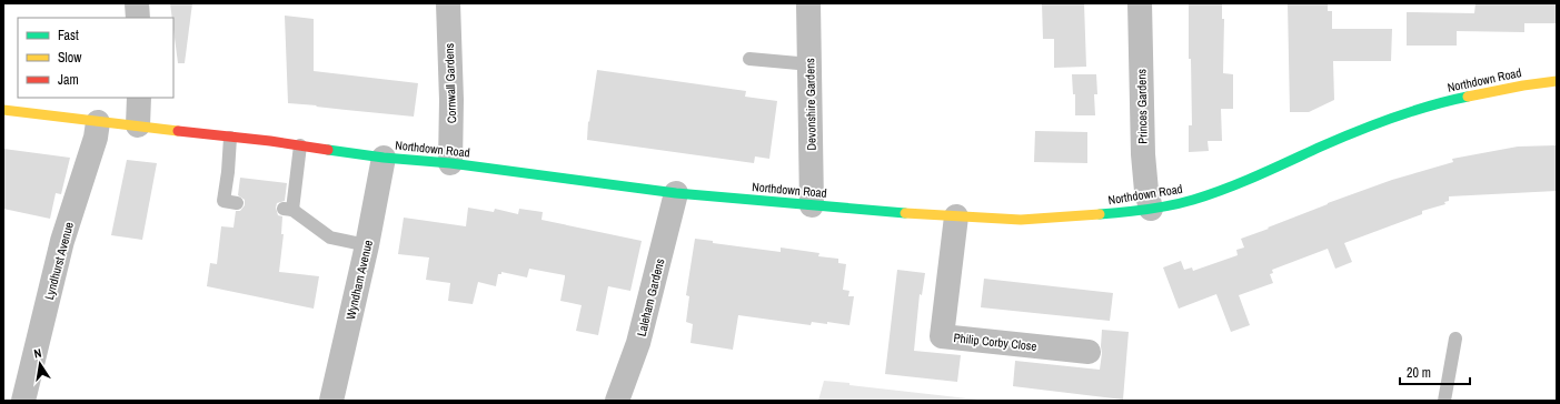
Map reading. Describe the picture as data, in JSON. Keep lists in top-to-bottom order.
{
  "streets": {
    "main road": ["Northdown Road"],
    "street": [
      "Cornwall Gardens",
      "Devonshire Gardens",
      "Princes Gardens",
      "Lyndhurst Avenue",
      "Wyndham Avenue",
      "Laleham Gardens",
      "Philip Corby Close"
    ]
  },
  "crossings": [
    ["Northdown Road", "Cornwall Gardens"],
    ["Northdown Road", "Devonshire Gardens"],
    ["Northdown Road", "Princes Gardens"],
    ["Northdown Road", "Lyndhurst Avenue"],
    ["Northdown Road", "Wyndham Avenue"],
    ["Northdown Road", "Laleham Gardens"],
    ["Northdown Road", "Philip Corby Close"]
  ],
  "legend": ["Fast", "Slow", "Jam"],
  "scale_bar": "20 m",
  "north": "top"
}
